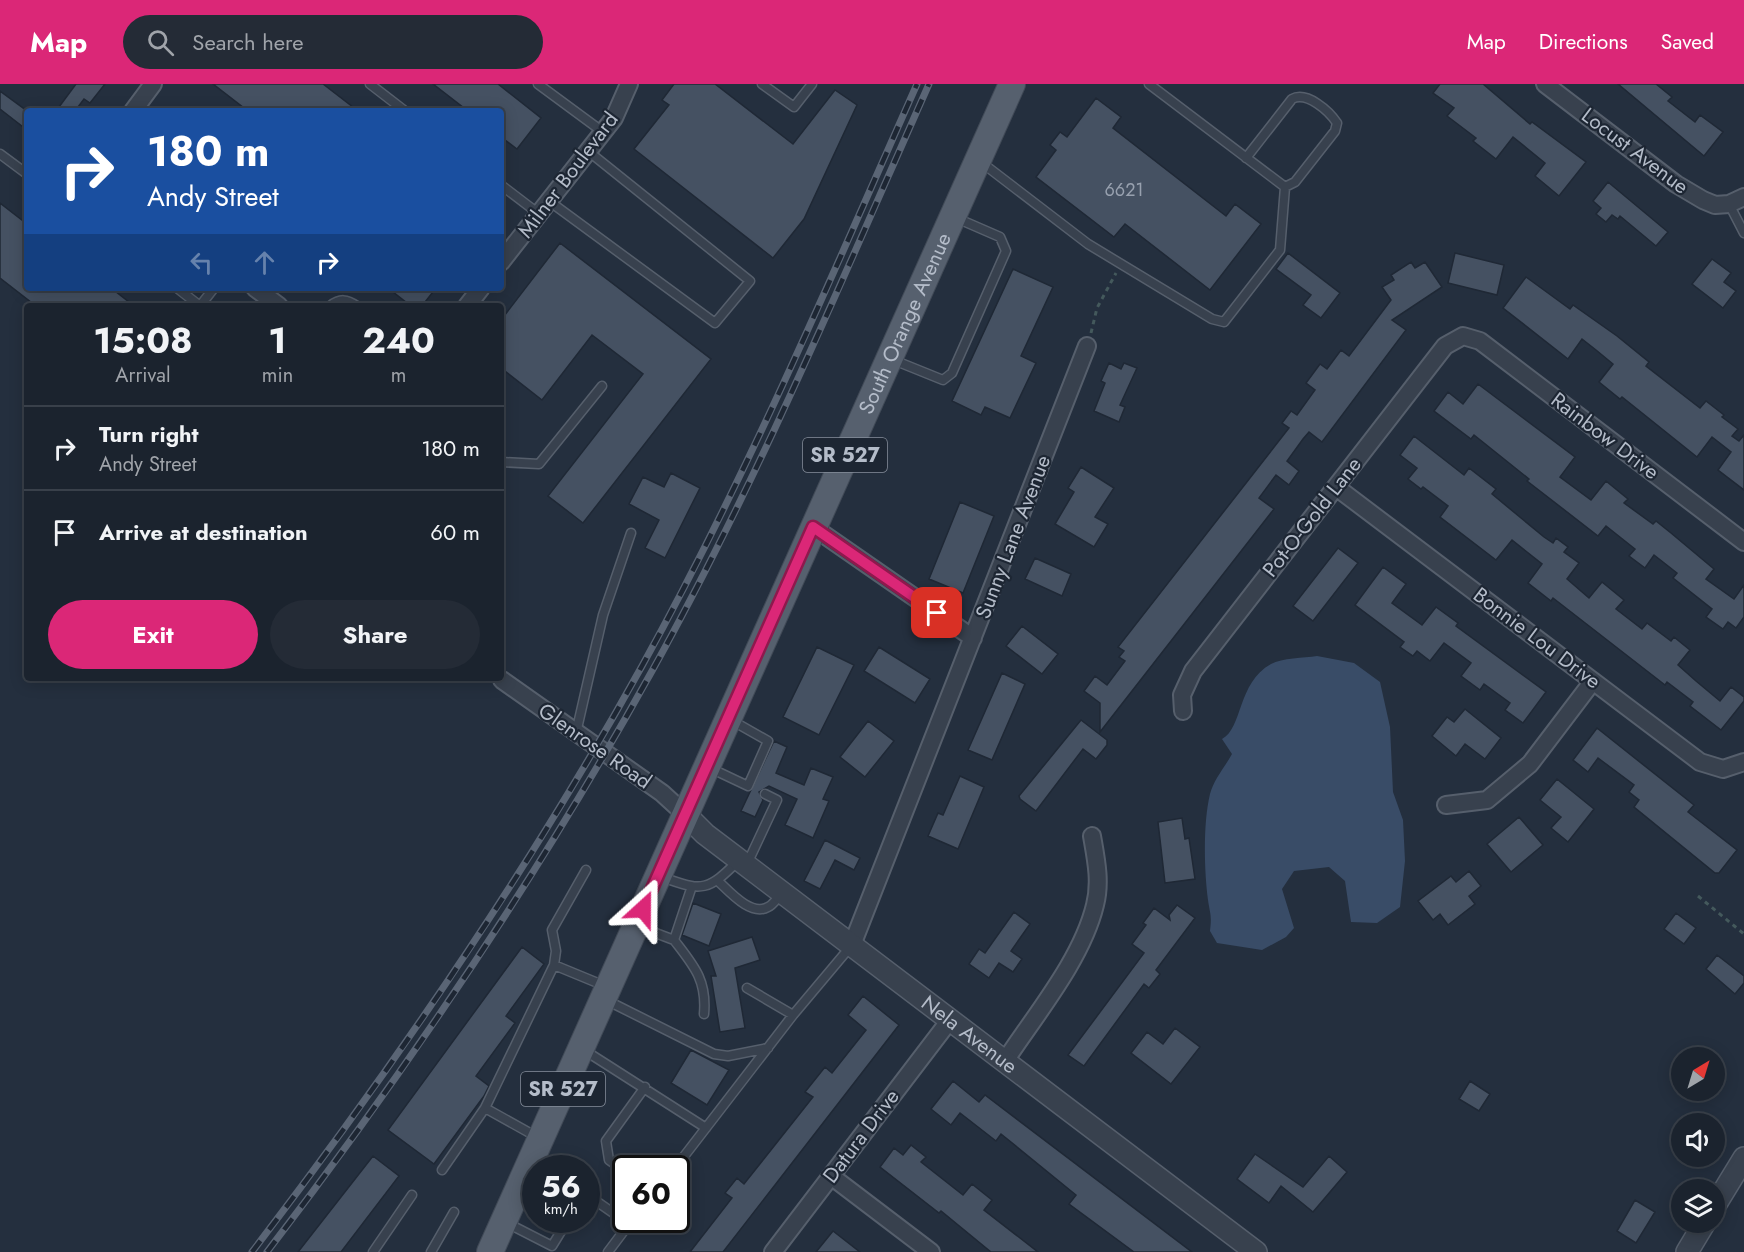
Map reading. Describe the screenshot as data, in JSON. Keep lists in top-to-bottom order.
{
  "streets": {
    "main road": ["South Orange Avenue", "SR 527"],
    "street": [
      "Locust Avenue",
      "Milner Boulevard",
      "Rainbow Drive",
      "Pot-O-Gold Lane",
      "Sunny Lane Avenue",
      "Bonnie Lou Drive",
      "Glenrose Road",
      "Nela Avenue",
      "Datura Drive"
    ]
  },
  "crossings": [
    ["South Orange Avenue", "Glenrose Road"],
    ["South Orange Avenue", "Nela Avenue"],
    ["Rainbow Drive", "Pot-O-Gold Lane"],
    ["Pot-O-Gold Lane", "Bonnie Lou Drive"],
    ["Sunny Lane Avenue", "Nela Avenue"],
    ["Glenrose Road", "Nela Avenue"],
    ["Nela Avenue", "Datura Drive"]
  ],
  "house_numbers": ["6621"],
  "north": "top right",
  "page": {
    "header": "Map",
    "search": "Search here",
    "nav": ["Map", "Directions", "Saved"],
    "turn": ["180 m", "Andy Street"],
    "eta": [
      "15:08",
      "Arrival",
      "1",
      "min",
      "240",
      "m"
    ],
    "list": [
      {
        "name": "Turn right",
        "note": "Andy Street",
        "value": "180 m"
      },
      {
        "name": "Arrive at destination",
        "value": "60 m"
      }
    ],
    "buttons": ["Exit", "Share"],
    "speed": "56 km/h",
    "limit": "60"
  }
}
